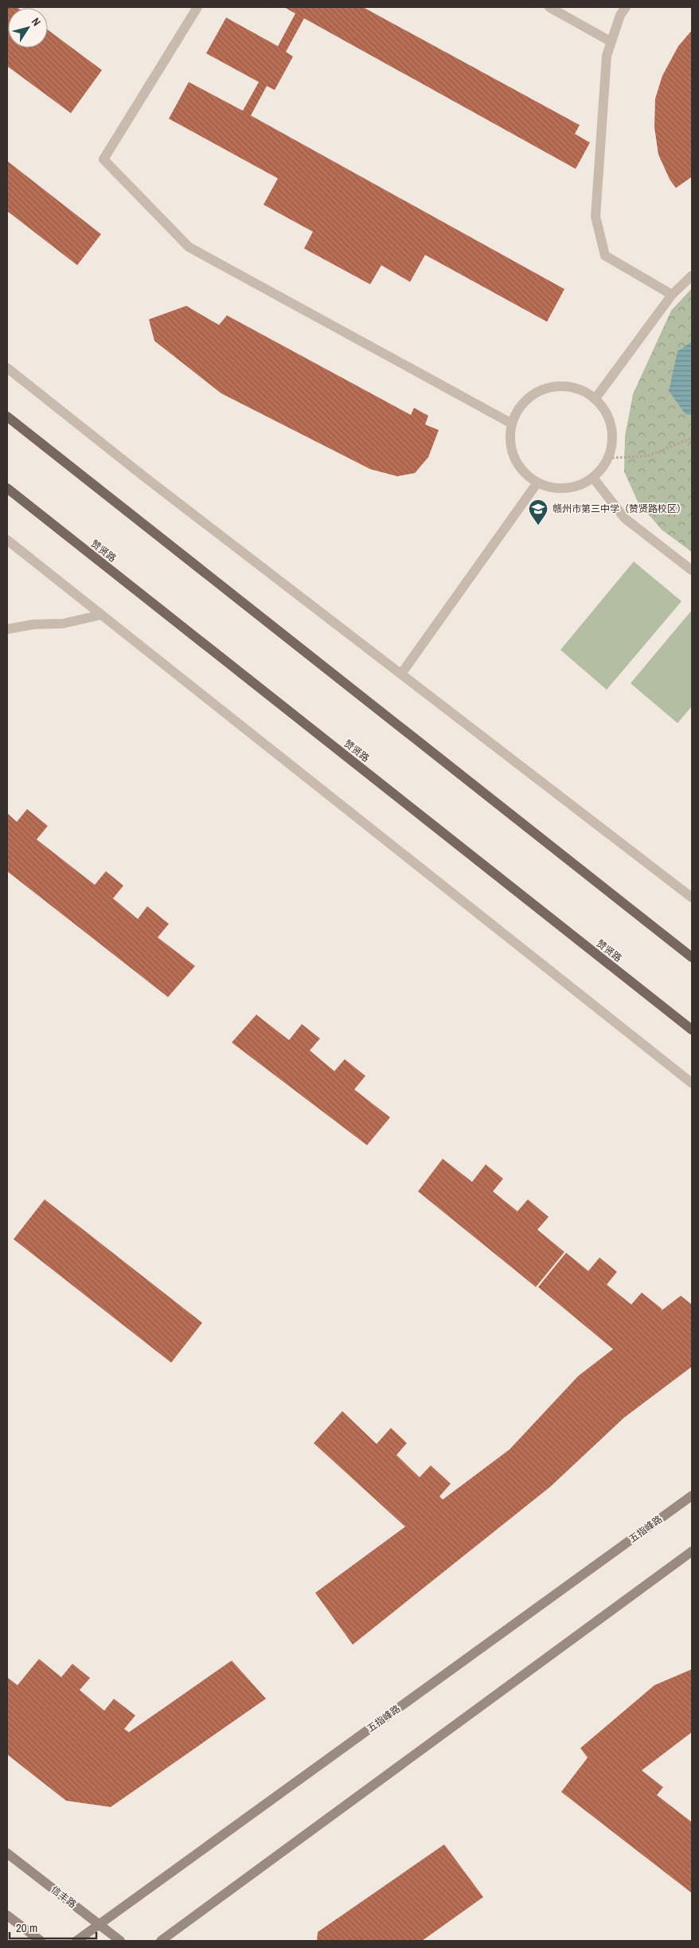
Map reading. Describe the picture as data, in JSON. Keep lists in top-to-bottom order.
{
  "streets": {
    "main road": ["赞贤路", "五指峰路", "信丰路"]
  },
  "crossings": [
    ["五指峰路", "信丰路"]
  ],
  "places": {
    "school or university": ["赣州市第三中学（赞贤路校区）"]
  },
  "scale_bar": "20 m",
  "north": "top right"
}
